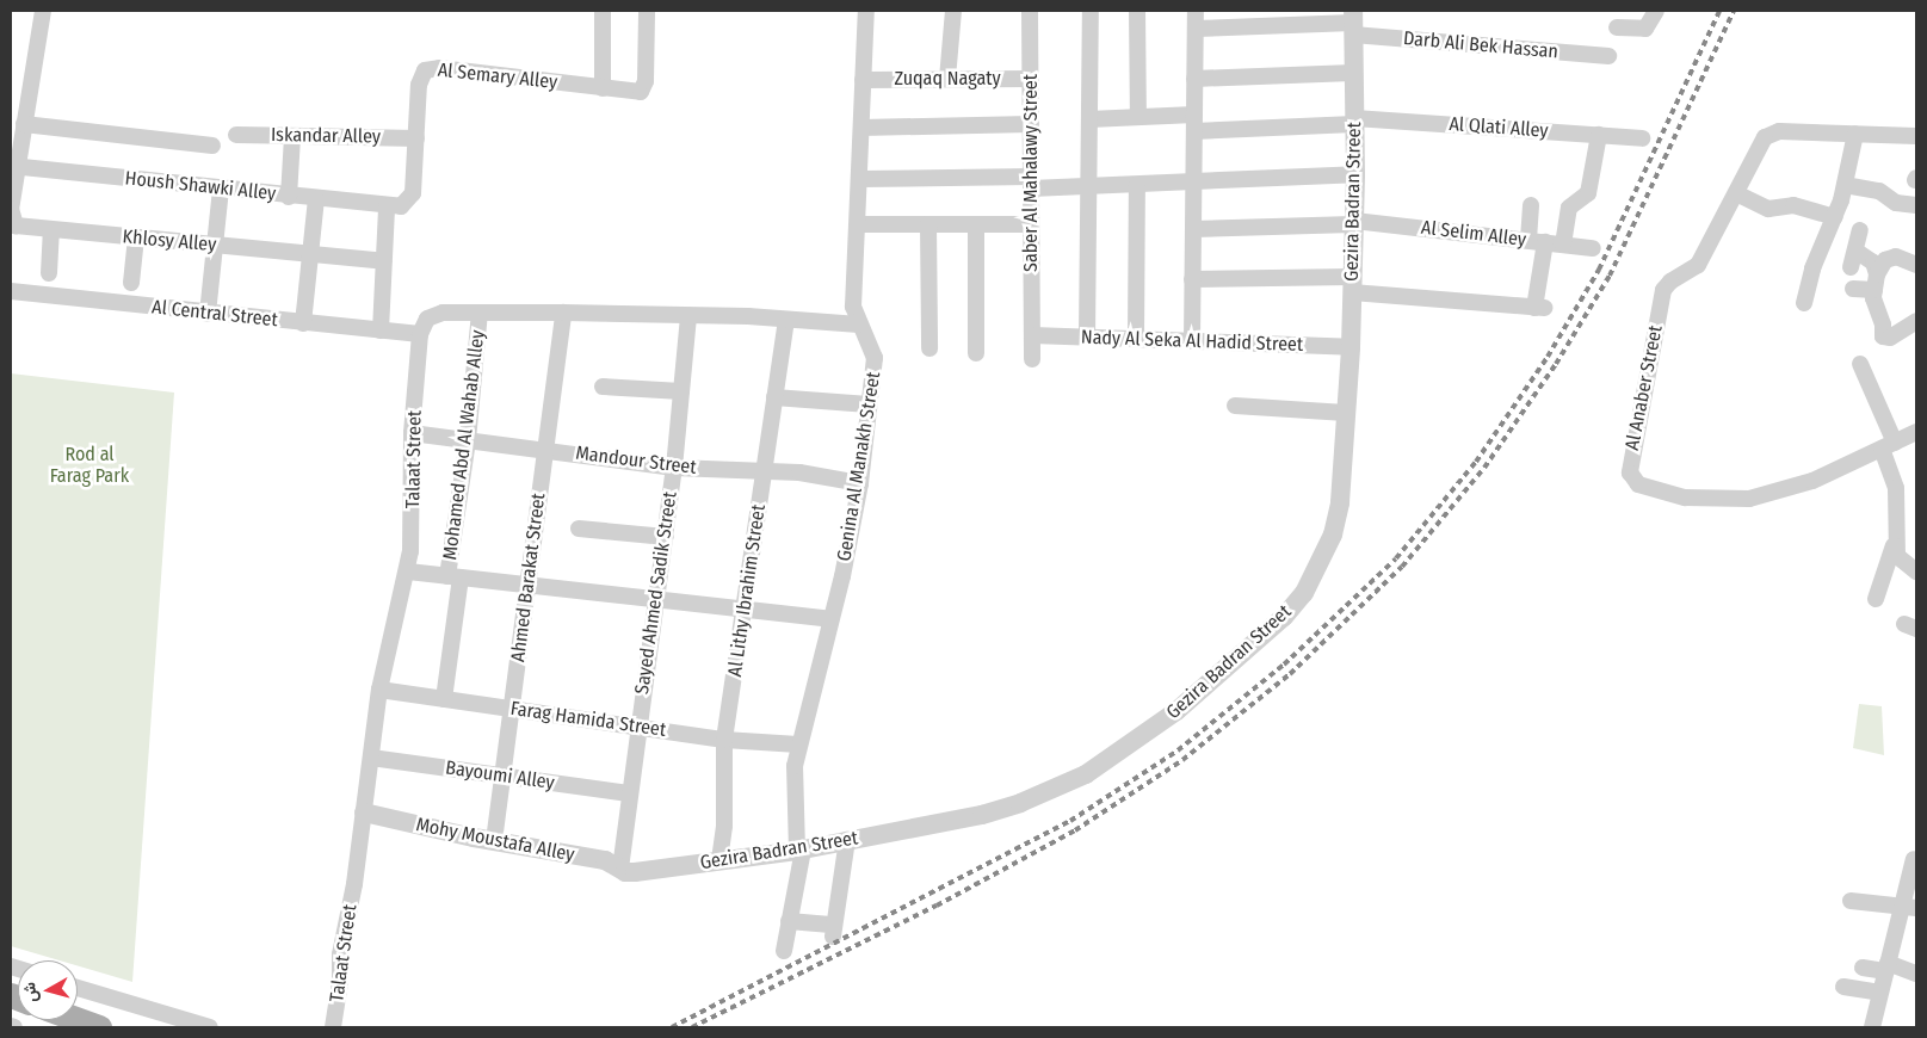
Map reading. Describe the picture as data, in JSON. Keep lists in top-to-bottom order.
{
  "streets": {
    "street": [
      "Darb Ali Bek Hassan",
      "Al Semary Alley",
      "Zuqaq Nagaty",
      "Al Qlati Alley",
      "Iskandar Alley",
      "Saber Al Mahalawy Street",
      "Housh Shawki Alley",
      "Gezira Badran Street",
      "Al Selim Alley",
      "Khlosy Alley",
      "Al Central Street",
      "Nady Al Seka Al Hadid Street",
      "Al Anaber Street",
      "Mohamed Abd Al Wahab Alley",
      "Talaat Street",
      "Mandour Street",
      "Genina Al Manakh Street",
      "Ahmed Barakat Street",
      "Al Lithy Ibrahim Street",
      "Sayed Ahmed Sadik Street",
      "Farag Hamida Street",
      "Bayoumi Alley",
      "Mohy Moustafa Alley"
    ]
  },
  "crossings": [
    ["Darb Ali Bek Hassan", "Gezira Badran Street"],
    ["Al Semary Alley", "Iskandar Alley"],
    ["Al Semary Alley", "Housh Shawki Alley"],
    ["Zuqaq Nagaty", "Saber Al Mahalawy Street"],
    ["Zuqaq Nagaty", "Genina Al Manakh Street"],
    ["Al Qlati Alley", "Gezira Badran Street"],
    ["Saber Al Mahalawy Street", "Nady Al Seka Al Hadid Street"],
    ["Housh Shawki Alley", "Khlosy Alley"],
    ["Gezira Badran Street", "Al Selim Alley"],
    ["Gezira Badran Street", "Nady Al Seka Al Hadid Street"],
    ["Gezira Badran Street", "Genina Al Manakh Street"],
    ["Gezira Badran Street", "Al Lithy Ibrahim Street"],
    ["Gezira Badran Street", "Sayed Ahmed Sadik Street"],
    ["Gezira Badran Street", "Mohy Moustafa Alley"],
    ["Al Central Street", "Talaat Street"],
    ["Mohamed Abd Al Wahab Alley", "Mandour Street"],
    ["Mohamed Abd Al Wahab Alley", "Farag Hamida Street"],
    ["Talaat Street", "Mandour Street"],
    ["Talaat Street", "Farag Hamida Street"],
    ["Talaat Street", "Bayoumi Alley"],
    ["Talaat Street", "Mohy Moustafa Alley"],
    ["Mandour Street", "Genina Al Manakh Street"],
    ["Mandour Street", "Ahmed Barakat Street"],
    ["Mandour Street", "Al Lithy Ibrahim Street"],
    ["Mandour Street", "Sayed Ahmed Sadik Street"],
    ["Genina Al Manakh Street", "Farag Hamida Street"],
    ["Ahmed Barakat Street", "Farag Hamida Street"],
    ["Ahmed Barakat Street", "Bayoumi Alley"],
    ["Ahmed Barakat Street", "Mohy Moustafa Alley"],
    ["Al Lithy Ibrahim Street", "Farag Hamida Street"],
    ["Sayed Ahmed Sadik Street", "Farag Hamida Street"],
    ["Sayed Ahmed Sadik Street", "Bayoumi Alley"],
    ["Sayed Ahmed Sadik Street", "Mohy Moustafa Alley"]
  ],
  "parks": ["Rod al Farag Park"],
  "north": "left"
}
